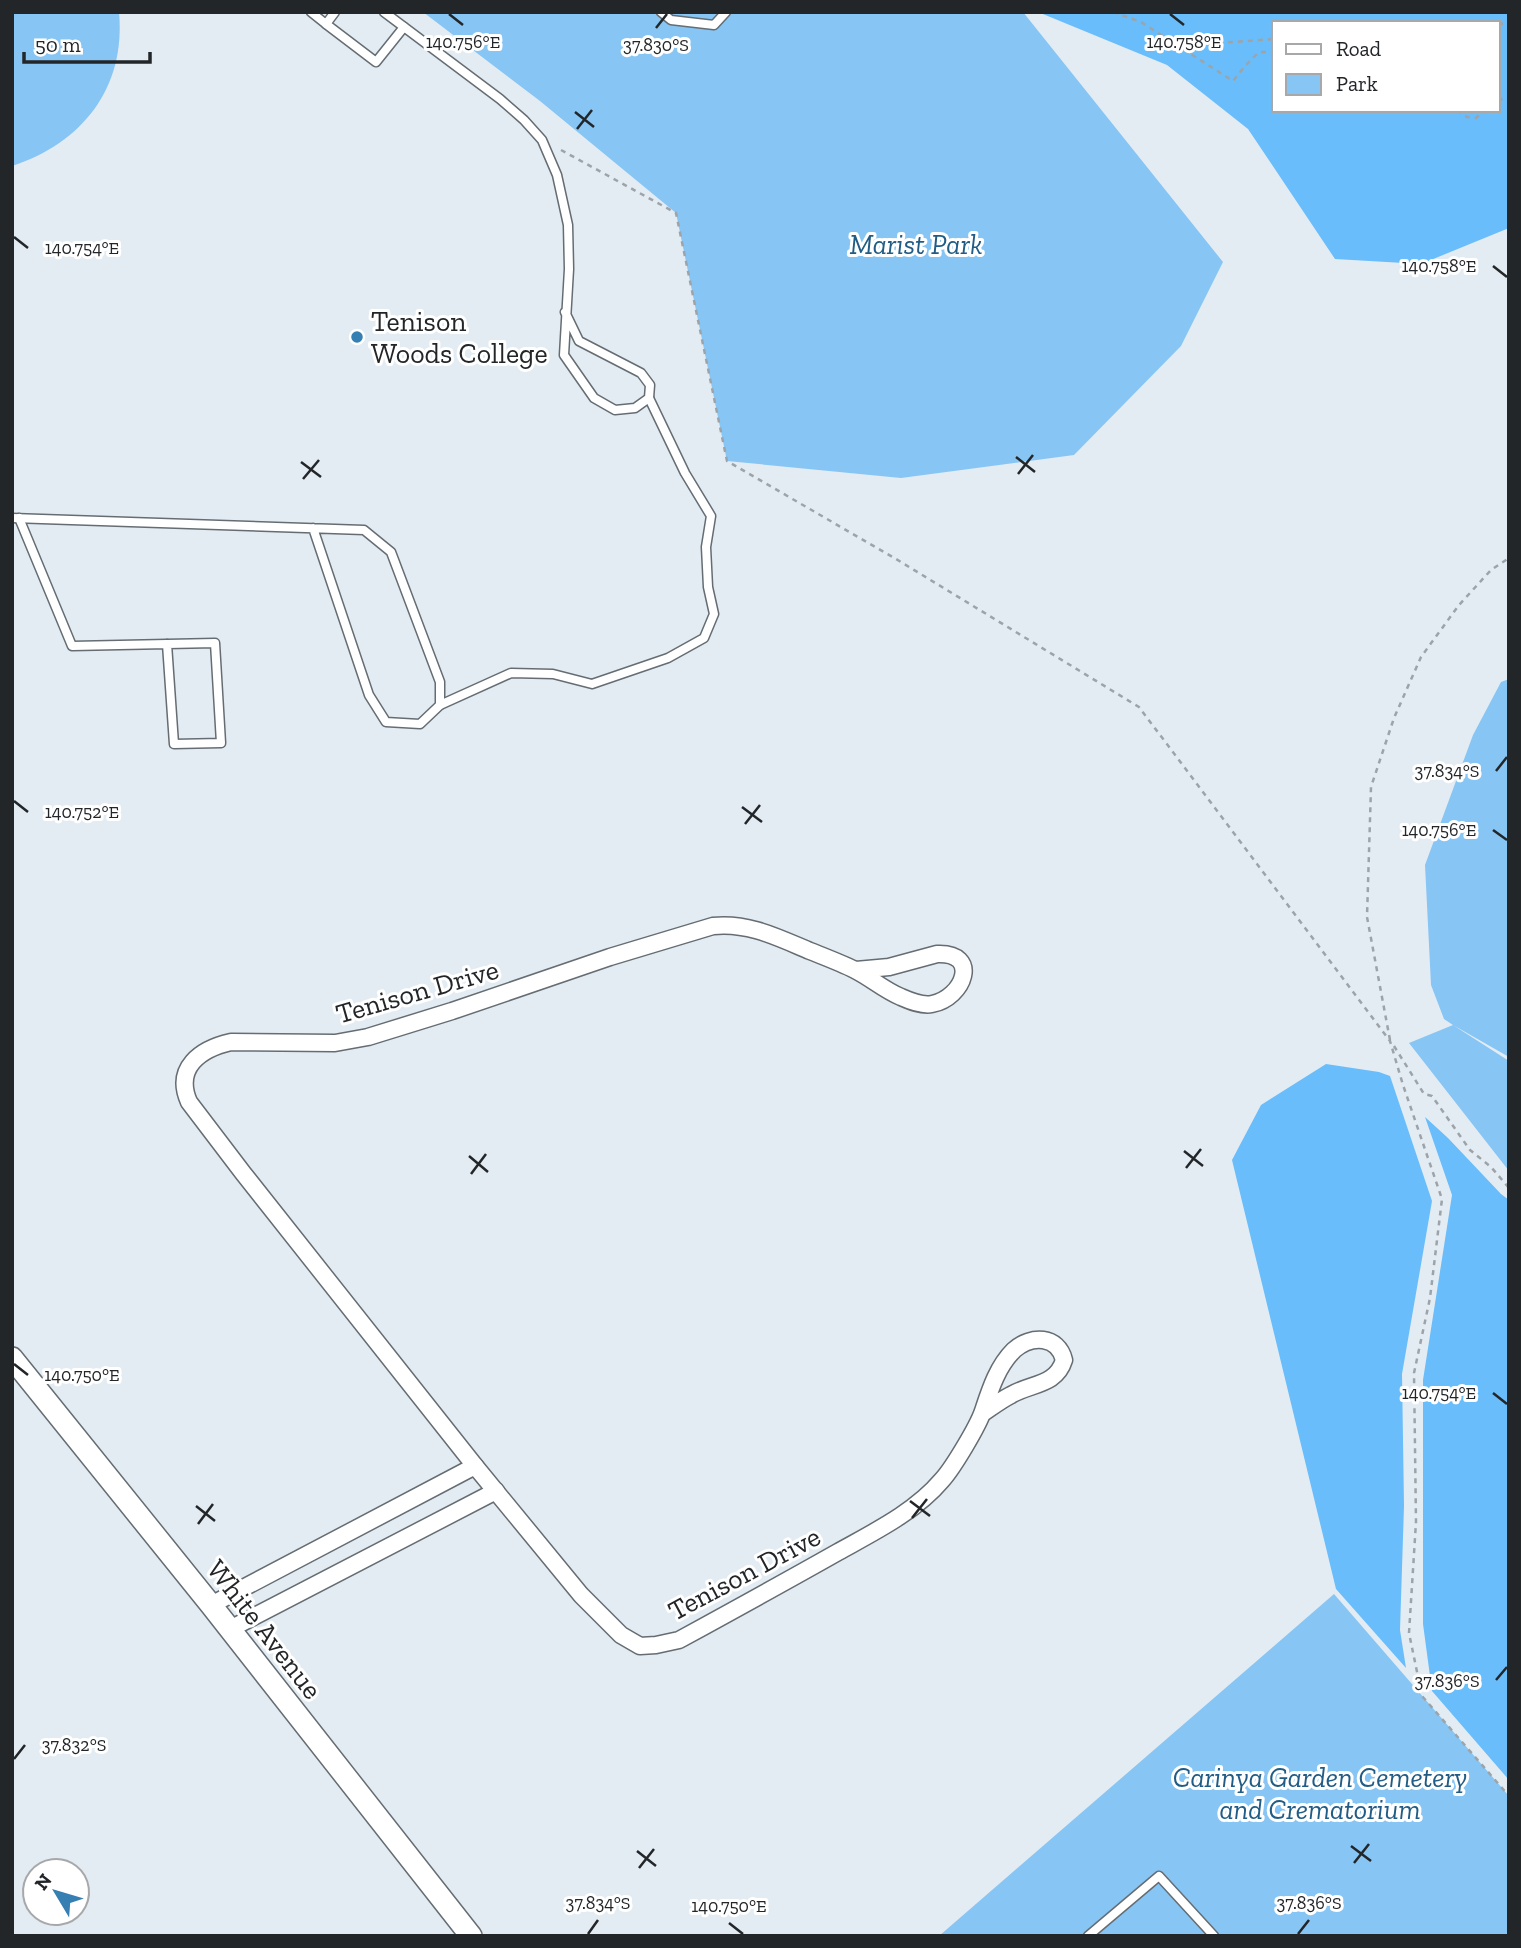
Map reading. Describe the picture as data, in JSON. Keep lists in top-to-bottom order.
{
  "streets": {
    "main road": ["White Avenue"],
    "street": ["Tenison Drive"]
  },
  "parks": ["Marist Park", "Carinya Garden Cemetery and Crematorium"],
  "places": ["Tenison Woods College"],
  "legend": ["Road", "Park"],
  "scale_bar": "50 m",
  "north": "top left",
  "coordinates": [
    "140.756°E",
    "140.758°E",
    "37.830°S",
    "140.754°E",
    "37.834°S",
    "140.752°E",
    "140.750°E",
    "37.836°S",
    "37.832°S"
  ]
}
